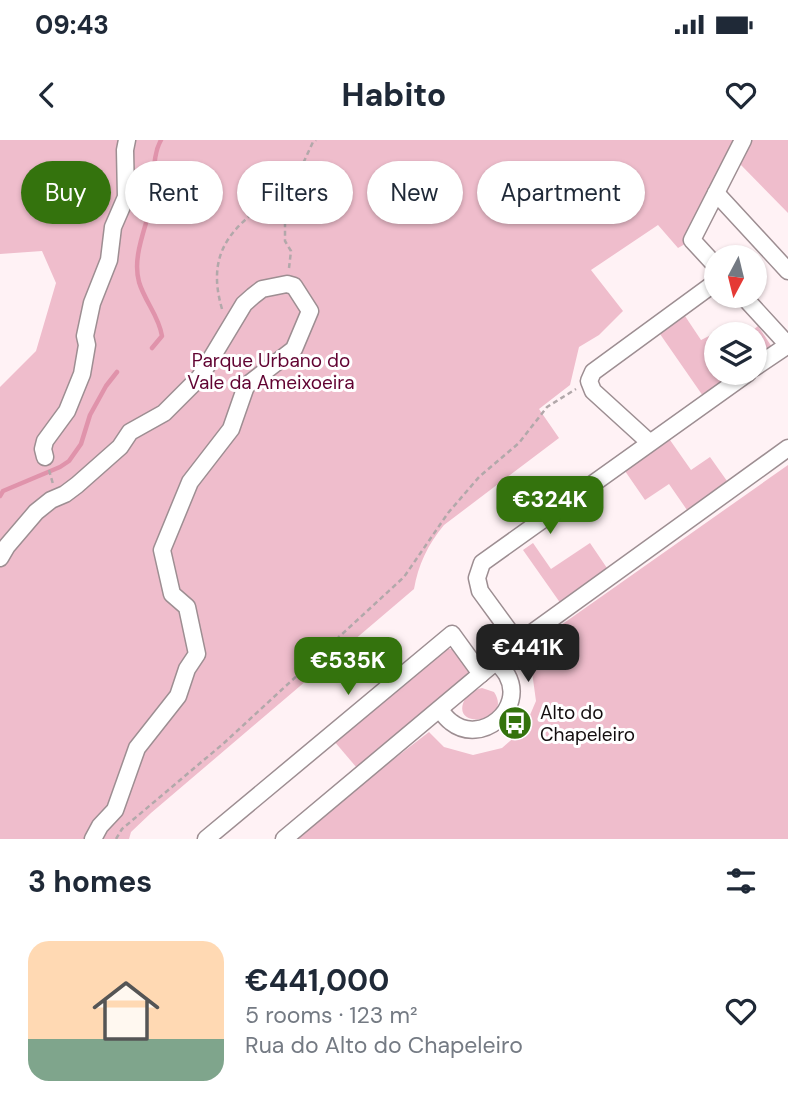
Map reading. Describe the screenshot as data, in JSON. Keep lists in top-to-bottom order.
{
  "parks": ["Parque Urbano do Vale da Ameixoeira"],
  "places": {
    "bus stop": ["Alto do Chapeleiro"]
  },
  "north": "bottom",
  "page": {
    "status": "09:43",
    "header": "Habito",
    "chip": [
      "Buy",
      "Rent",
      "Filters",
      "New",
      "Apartment"
    ],
    "price": ["€324K", "€441K", "€535K"],
    "heading": "3 homes",
    "list": [
      {
        "name": "€441,000",
        "note": "5 rooms · 123 m² · Rua do Alto do Chapeleiro"
      }
    ]
  }
}
